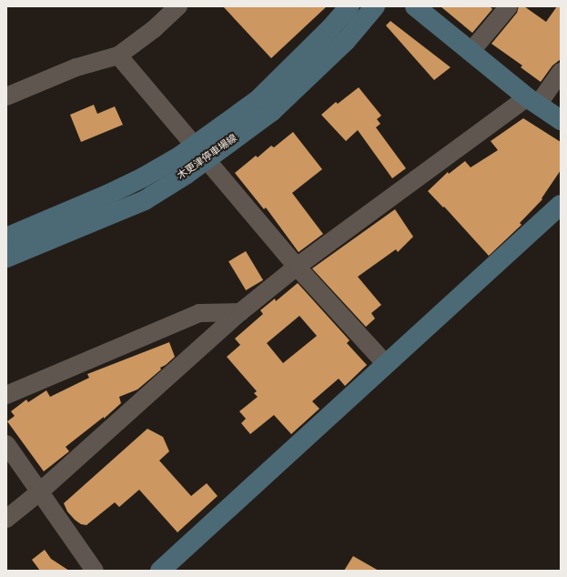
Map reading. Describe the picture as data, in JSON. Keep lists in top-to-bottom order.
{
  "streets": {
    "main road": ["木更津停車場線"]
  }
}
